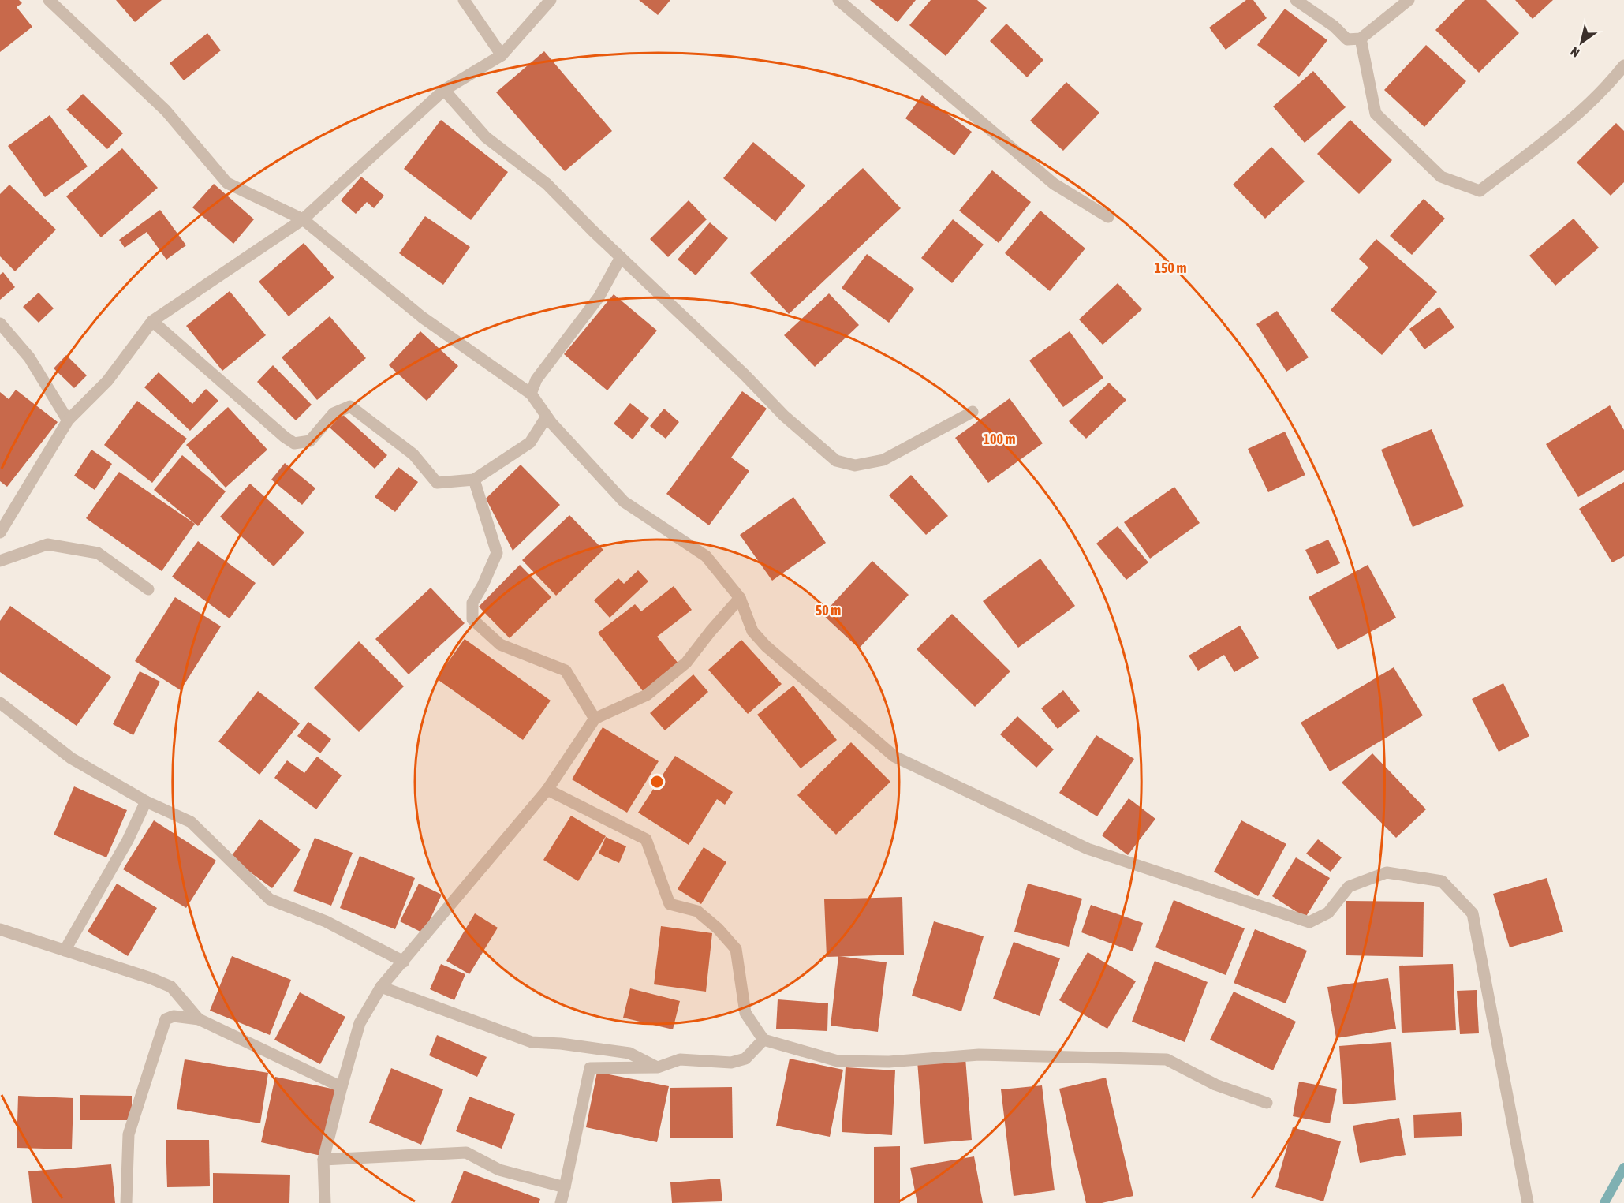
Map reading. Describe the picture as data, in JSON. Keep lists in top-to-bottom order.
{
  "north": "bottom left",
  "rings": ["150 m", "100 m", "50 m"]
}
